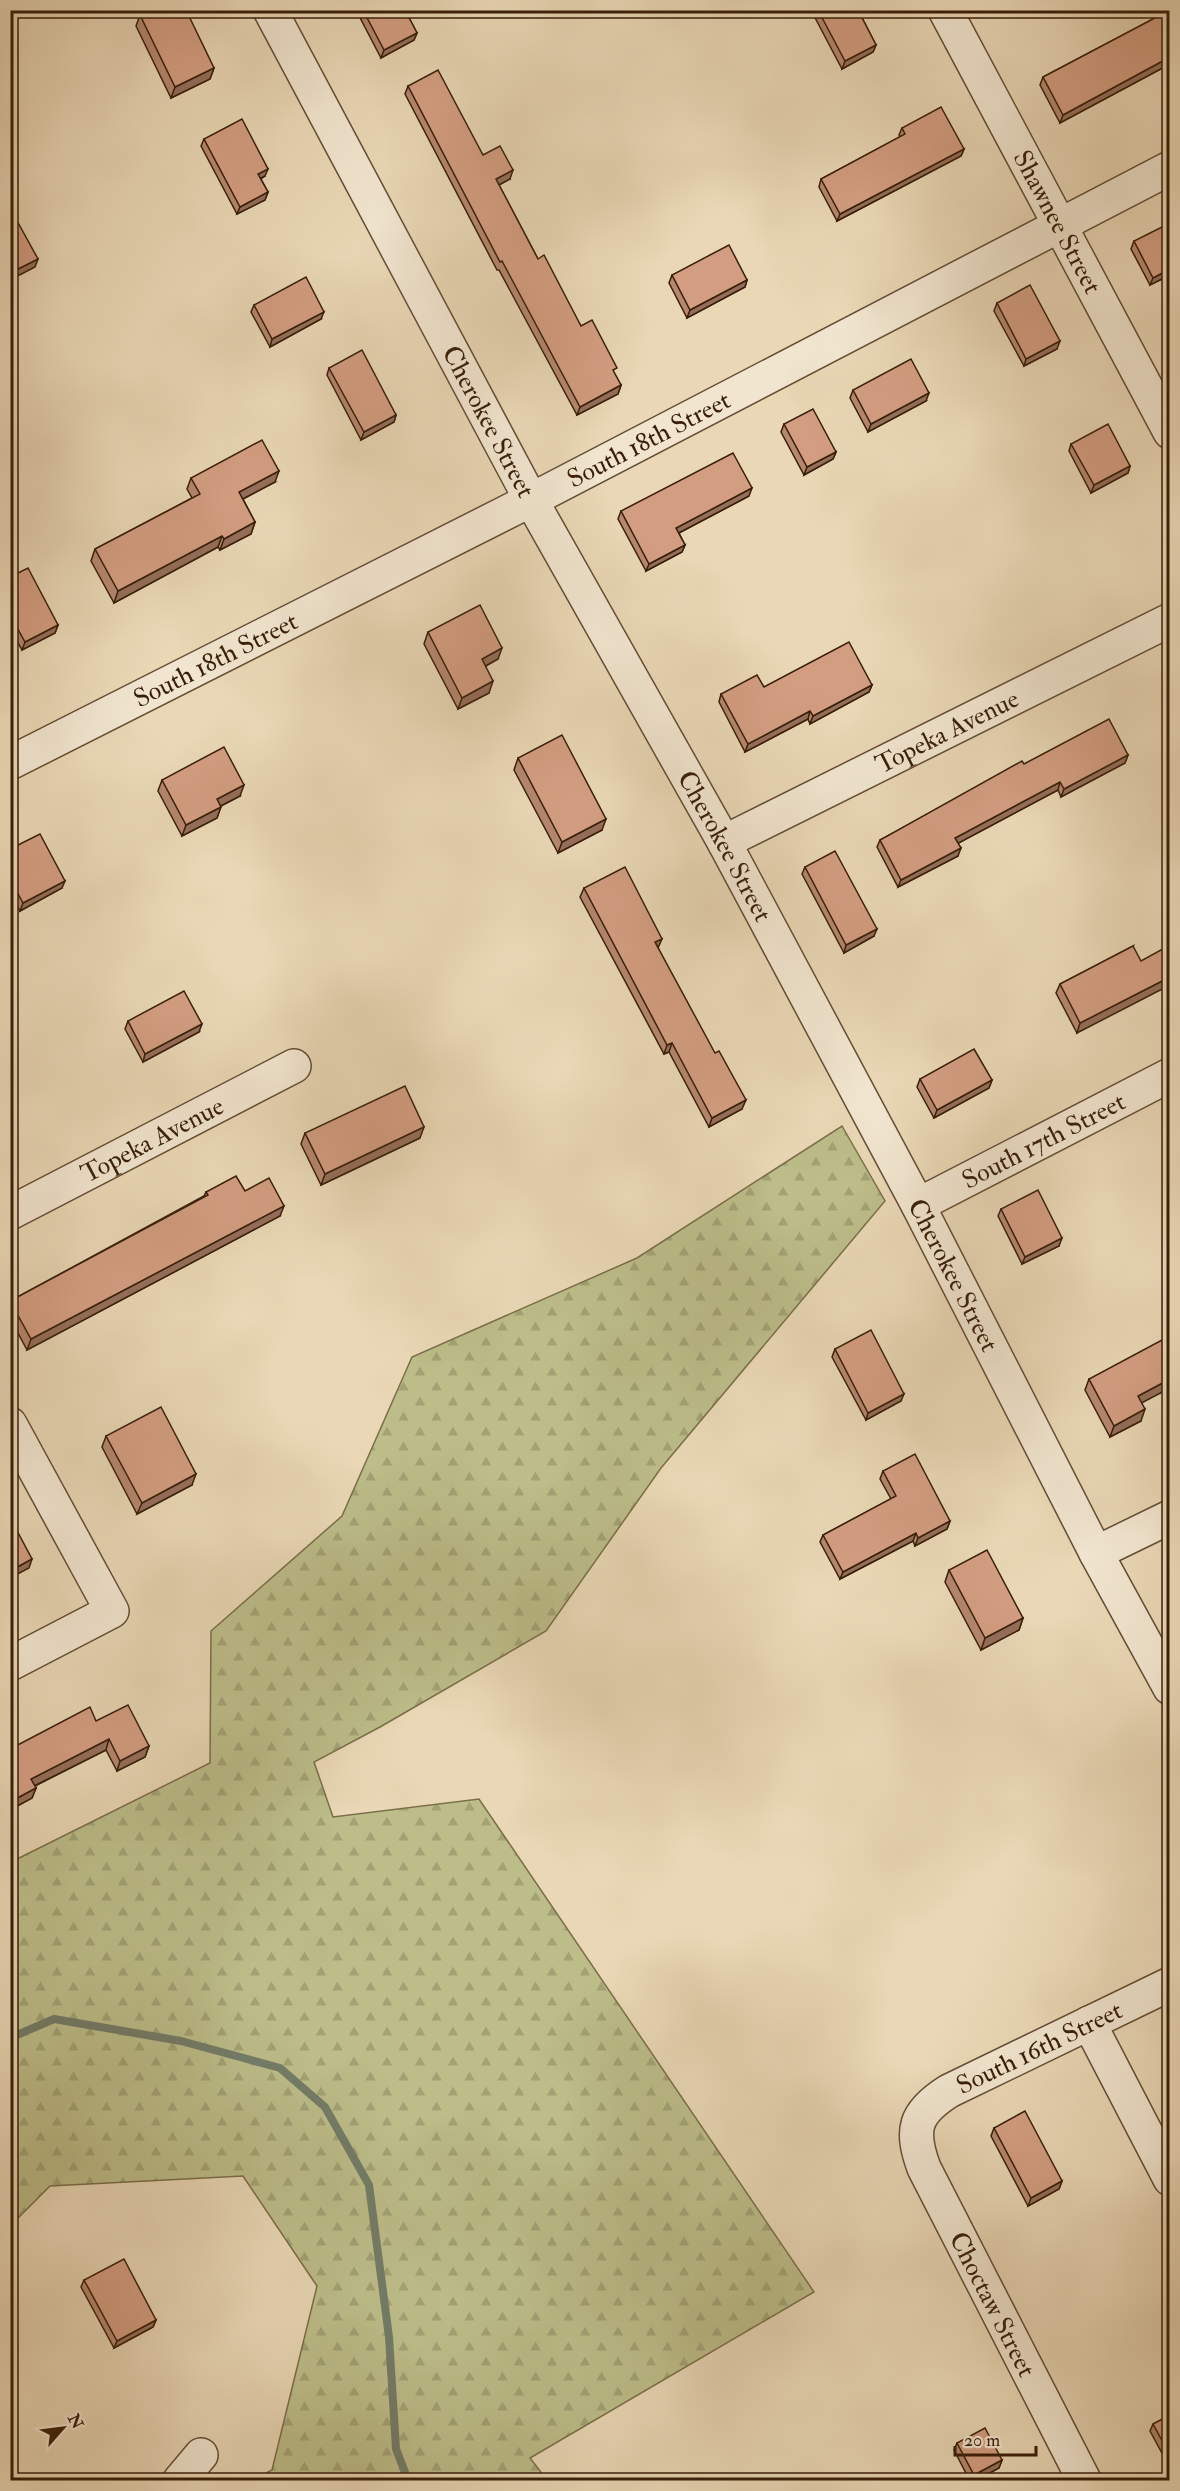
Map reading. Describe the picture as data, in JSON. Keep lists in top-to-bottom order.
{
  "streets": {
    "street": [
      "Shawnee Street",
      "Cherokee Street",
      "South 18th Street",
      "Topeka Avenue",
      "South 17th Street",
      "South 16th Street",
      "Choctaw Street"
    ]
  },
  "crossings": [
    ["Shawnee Street", "South 18th Street"],
    ["Cherokee Street", "South 18th Street"],
    ["Cherokee Street", "Topeka Avenue"],
    ["Cherokee Street", "South 17th Street"],
    ["South 16th Street", "Choctaw Street"]
  ],
  "scale_bar": "20 m",
  "north": "top right"
}
